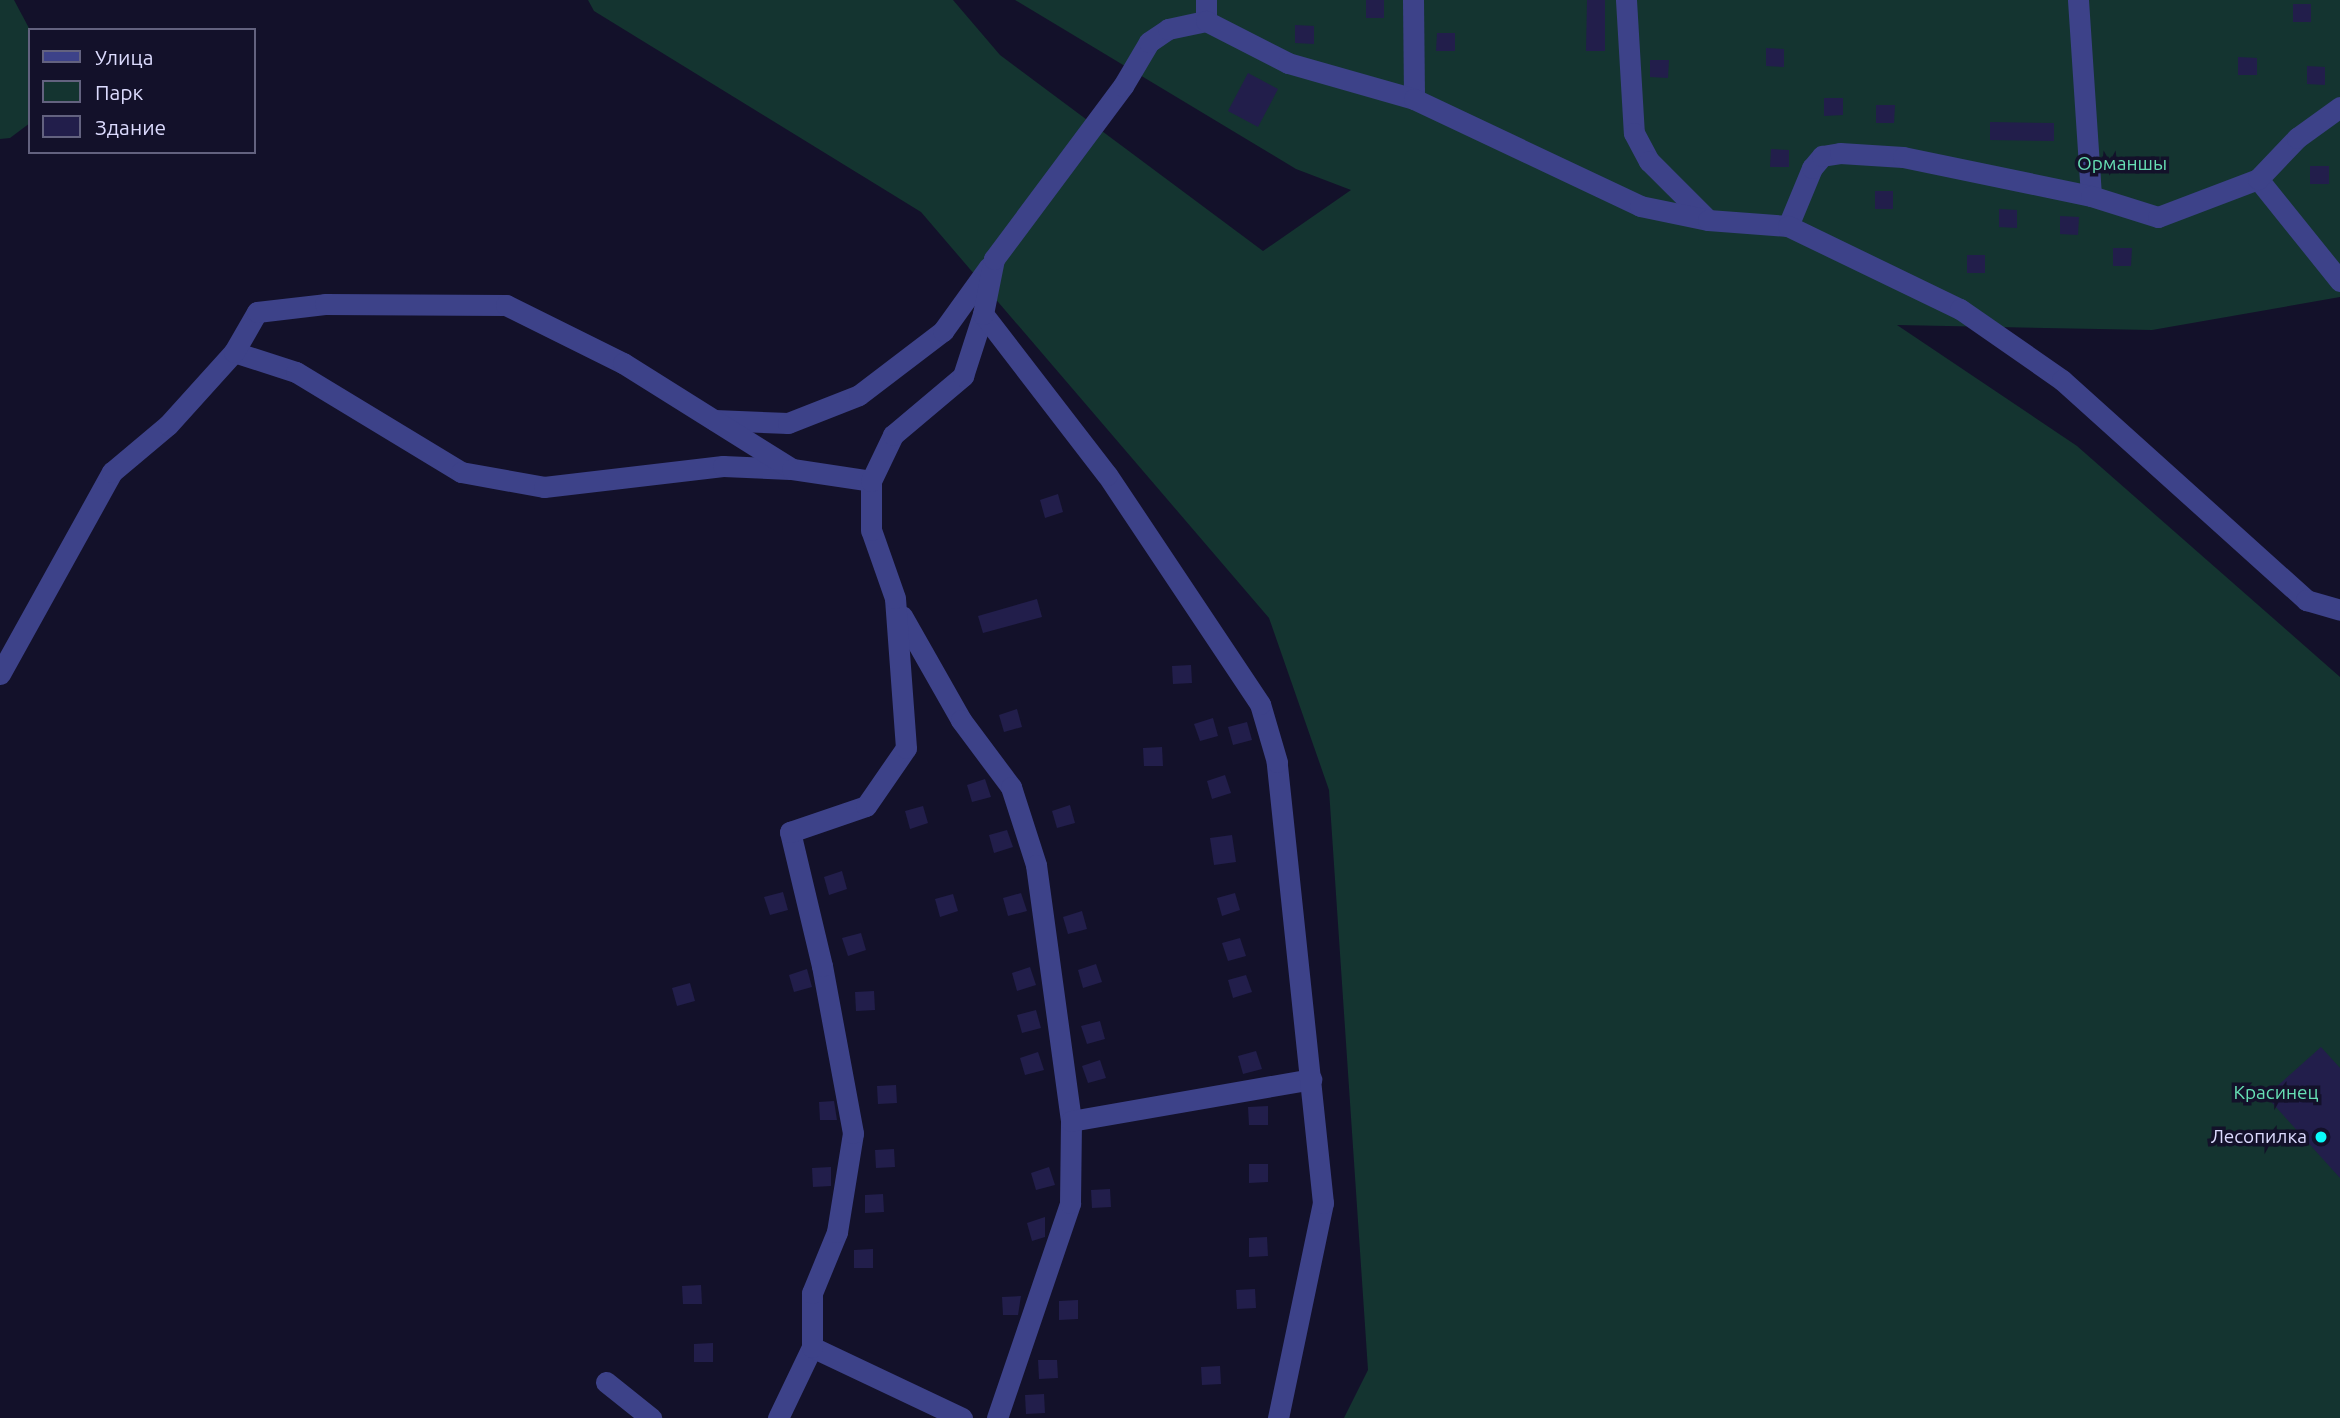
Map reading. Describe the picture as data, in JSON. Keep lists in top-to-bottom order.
{
  "parks": ["Орманшы", "Красинец"],
  "places": ["Лесопилка"],
  "legend": ["Улица", "Парк", "Здание"]
}
